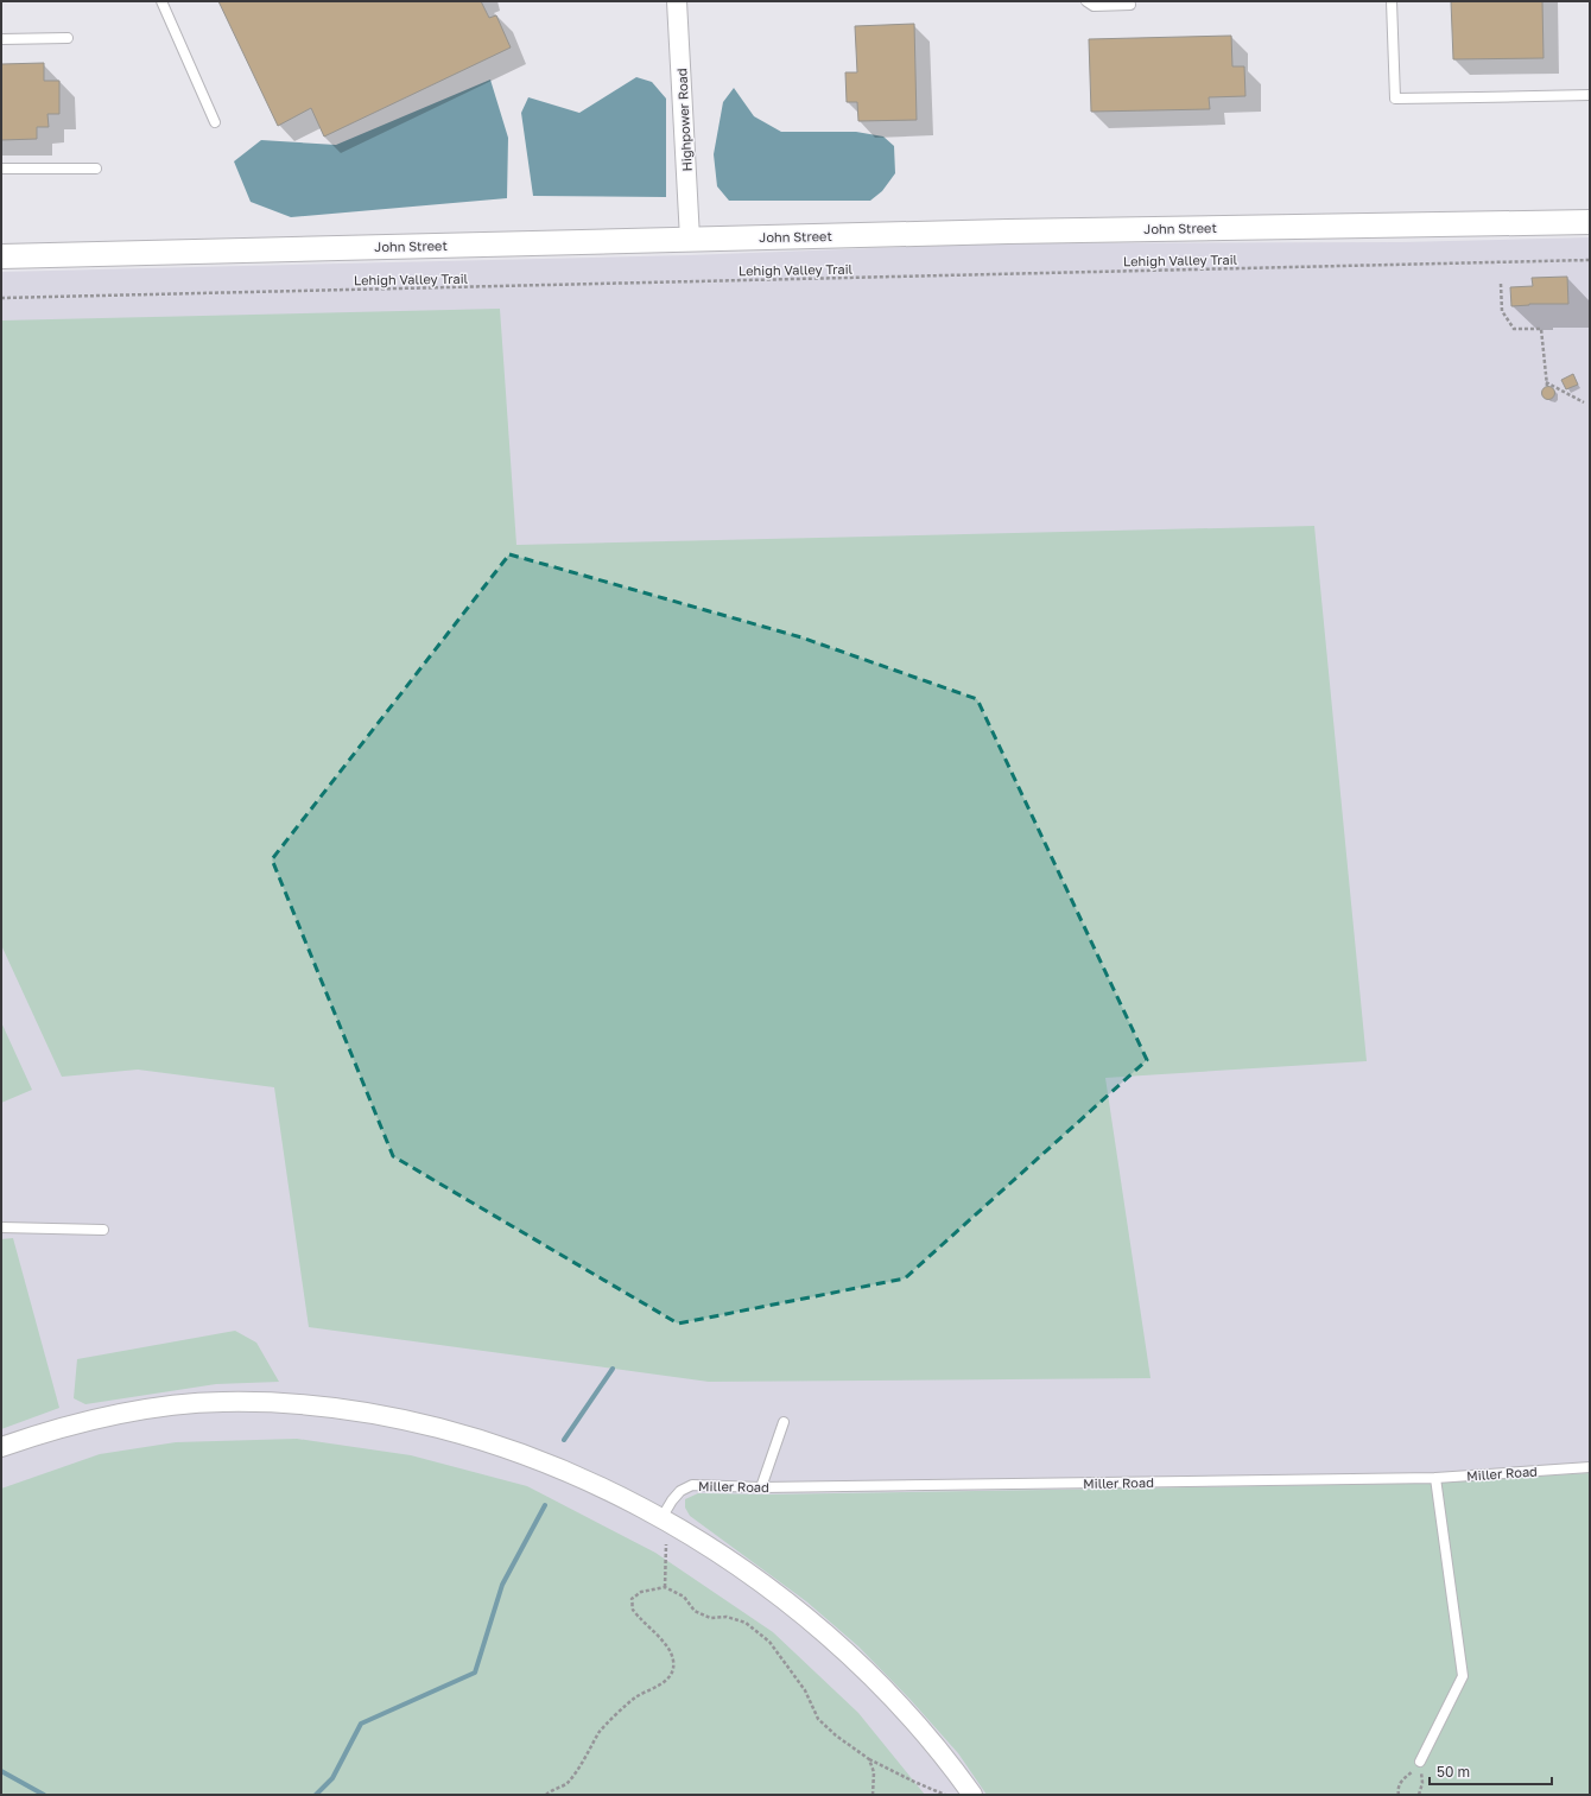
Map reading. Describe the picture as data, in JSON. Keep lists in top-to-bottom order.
{
  "streets": {
    "street": ["Highpower Road", "John Street"],
    "lane": ["Miller Road"],
    "path": ["Lehigh Valley Trail"]
  },
  "crossings": [
    ["Highpower Road", "John Street"]
  ],
  "scale_bar": "50 m"
}
